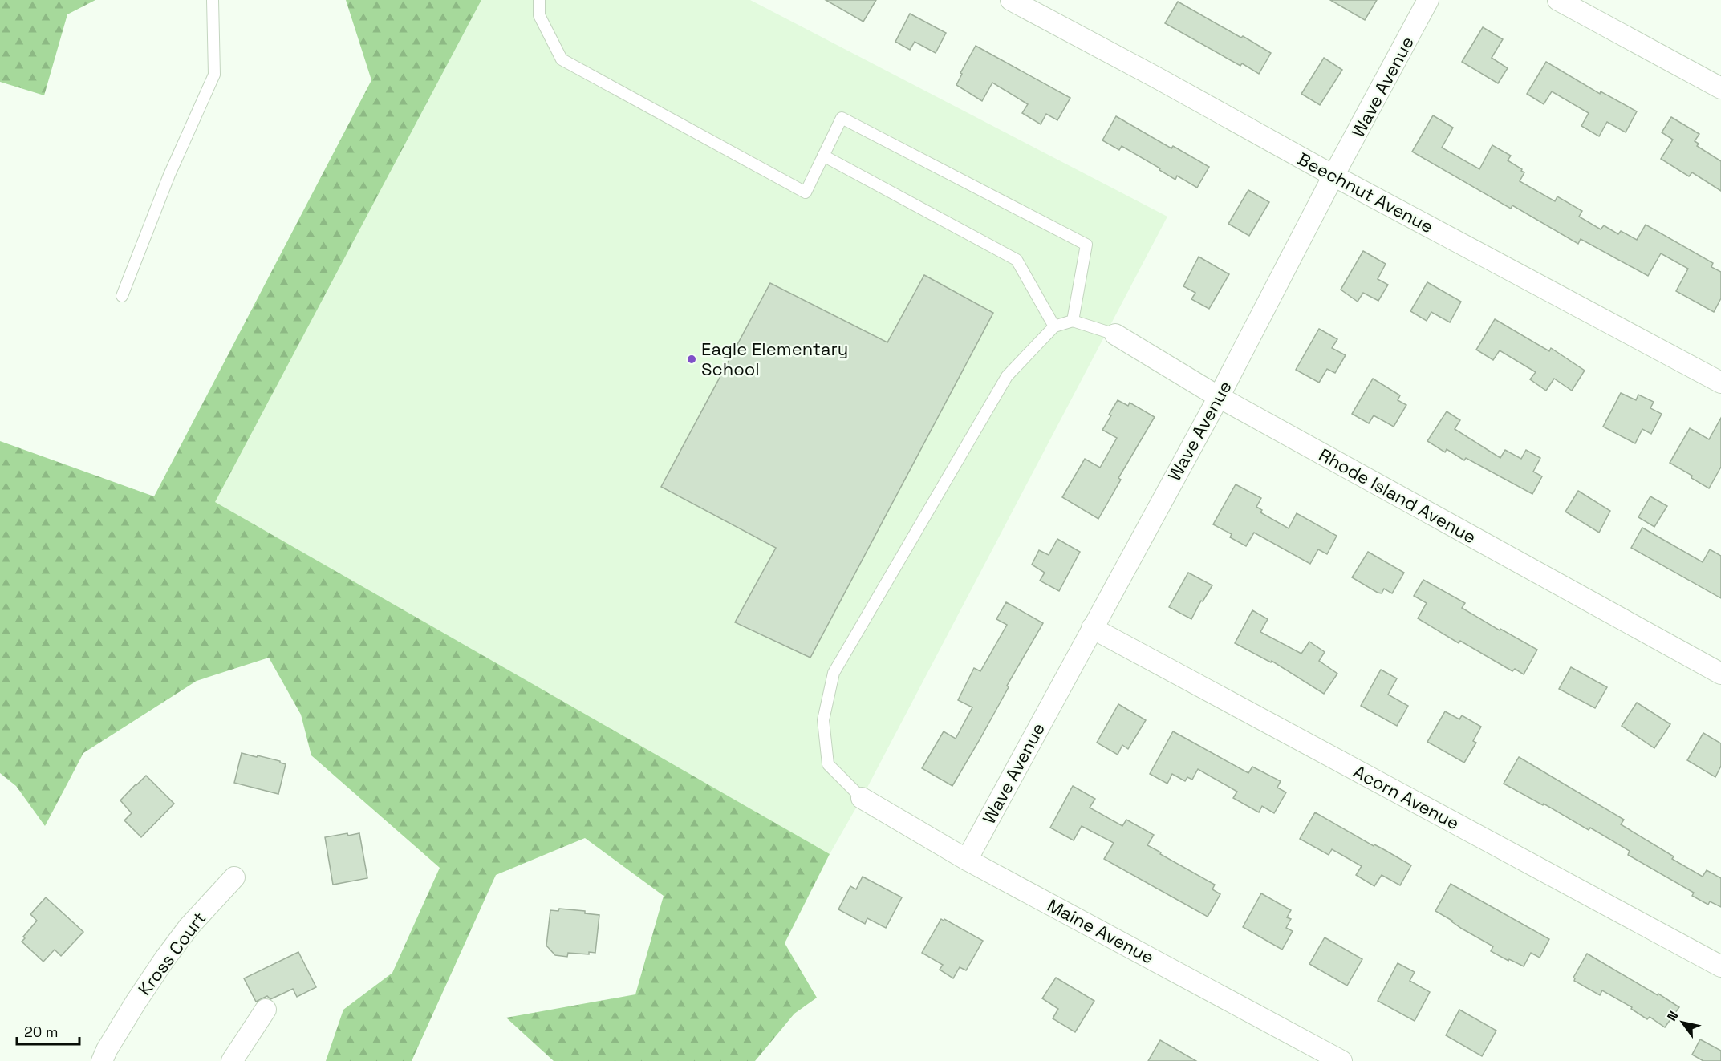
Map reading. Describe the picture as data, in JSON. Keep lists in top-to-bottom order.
{
  "streets": {
    "street": [
      "Wave Avenue",
      "Beechnut Avenue",
      "Rhode Island Avenue",
      "Acorn Avenue",
      "Maine Avenue",
      "Kross Court"
    ]
  },
  "crossings": [
    ["Wave Avenue", "Beechnut Avenue"],
    ["Wave Avenue", "Rhode Island Avenue"],
    ["Wave Avenue", "Acorn Avenue"],
    ["Wave Avenue", "Maine Avenue"]
  ],
  "places": ["Eagle Elementary School"],
  "scale_bar": "20 m",
  "north": "top left"
}
